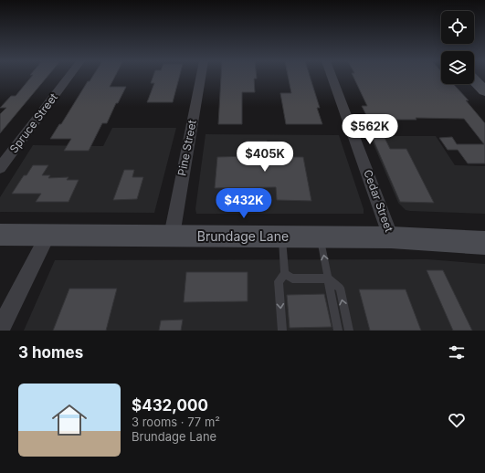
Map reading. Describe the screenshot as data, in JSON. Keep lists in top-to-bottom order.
{
  "streets": {
    "main road": ["Brundage Lane"],
    "street": ["Spruce Street", "Pine Street", "Cedar Street"]
  },
  "crossings": [
    ["Pine Street", "Brundage Lane"],
    ["Cedar Street", "Brundage Lane"]
  ],
  "page": {
    "price": ["$562K", "$405K", "$432K"],
    "heading": "3 homes",
    "list": [
      {
        "name": "$432,000",
        "note": "3 rooms · 77 m² · Brundage Lane"
      }
    ]
  }
}
